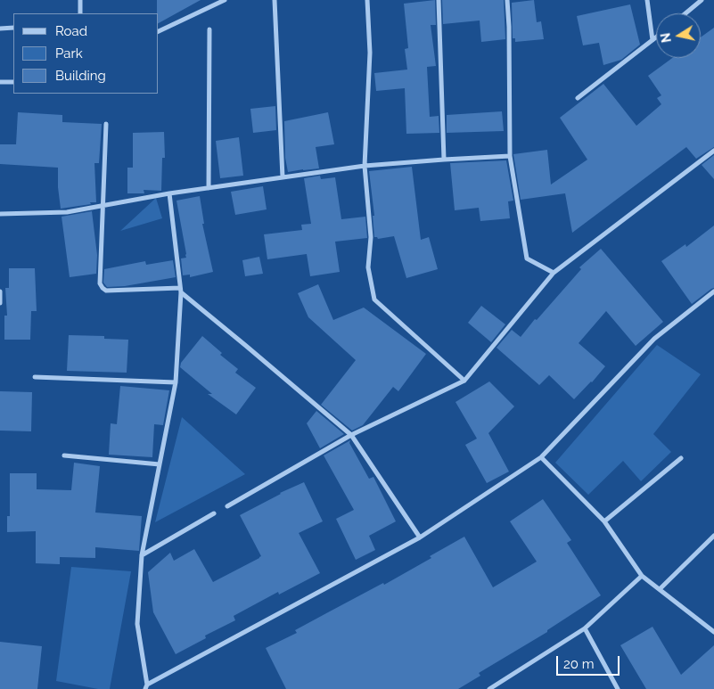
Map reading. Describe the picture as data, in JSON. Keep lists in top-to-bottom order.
{
  "legend": ["Road", "Park", "Building"],
  "scale_bar": "20 m",
  "north": "left"
}
